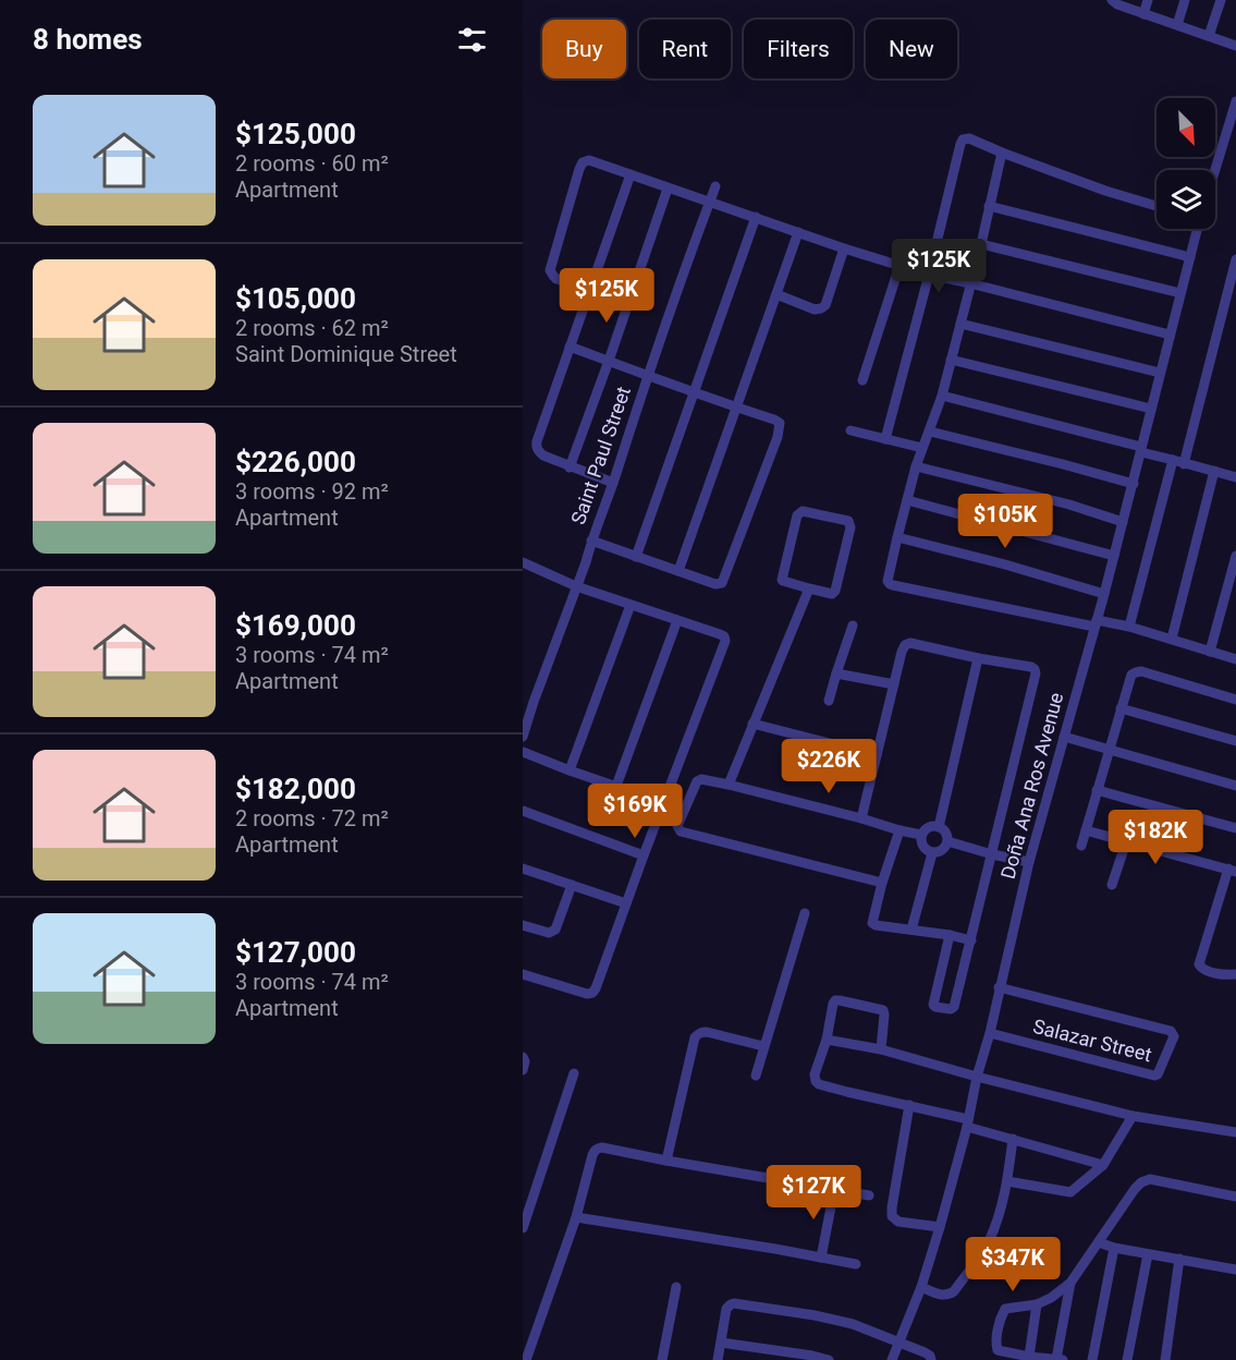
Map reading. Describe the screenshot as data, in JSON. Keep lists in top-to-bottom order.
{
  "streets": {
    "street": ["Saint Paul Street", "Doña Ana Ros Avenue", "Salazar Street"]
  },
  "crossings": [
    ["Doña Ana Ros Avenue", "Salazar Street"]
  ],
  "north": "bottom right",
  "page": {
    "heading": "8 homes",
    "chip": [
      "Buy",
      "Rent",
      "Filters",
      "New"
    ],
    "list": [
      {
        "name": "$125,000",
        "note": "2 rooms · 60 m² · Apartment"
      },
      {
        "name": "$105,000",
        "note": "2 rooms · 62 m² · Saint Dominique Street"
      },
      {
        "name": "$226,000",
        "note": "3 rooms · 92 m² · Apartment"
      },
      {
        "name": "$169,000",
        "note": "3 rooms · 74 m² · Apartment"
      },
      {
        "name": "$182,000",
        "note": "2 rooms · 72 m² · Apartment"
      },
      {
        "name": "$127,000",
        "note": "3 rooms · 74 m² · Apartment"
      }
    ],
    "price": [
      "$125K",
      "$125K",
      "$105K",
      "$226K",
      "$169K",
      "$182K",
      "$127K",
      "$347K"
    ]
  }
}
